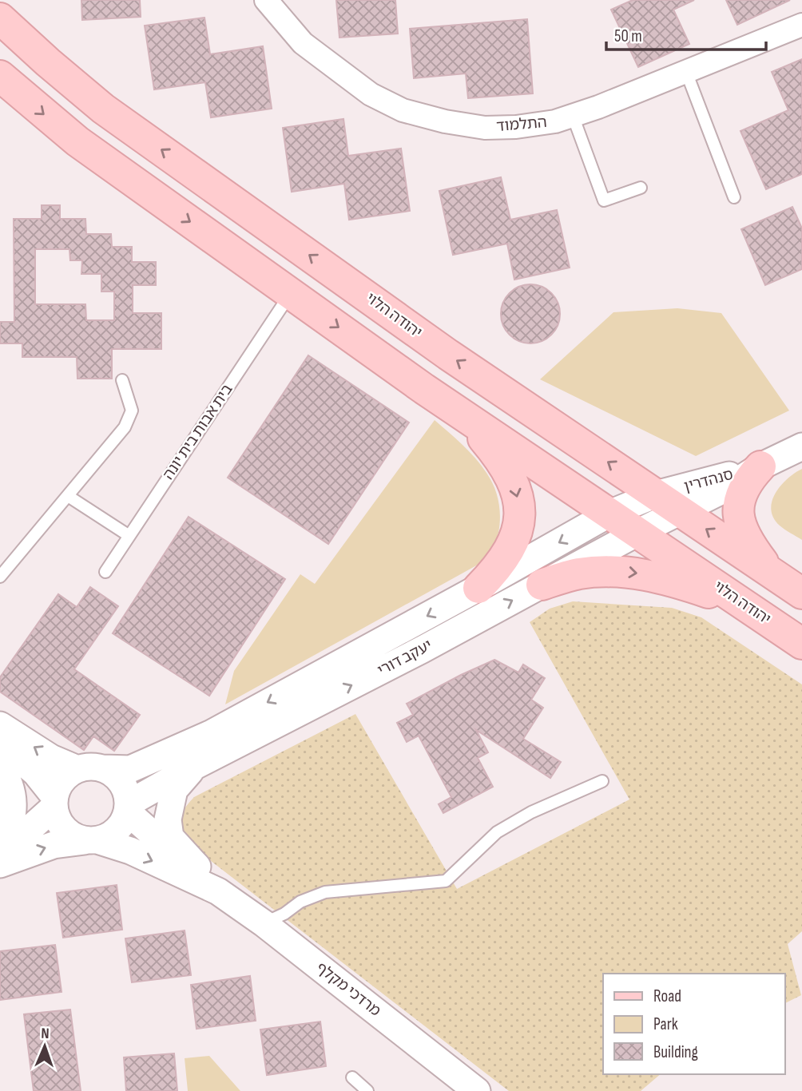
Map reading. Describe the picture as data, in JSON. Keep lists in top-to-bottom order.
{
  "streets": {
    "main road": ["יהודה הלוי"],
    "street": [
      "התלמוד",
      "סנהדרין",
      "יעקב דורי",
      "מרדכי מקלף"
    ],
    "lane": ["בית אבות בית יונה"]
  },
  "crossings": [
    ["יהודה הלוי", "בית אבות בית יונה"],
    ["יהודה הלוי", "סנהדרין"],
    ["יהודה הלוי", "יעקב דורי"],
    ["סנהדרין", "יעקב דורי"],
    ["יעקב דורי", "מרדכי מקלף"]
  ],
  "legend": ["Road", "Park", "Building"],
  "scale_bar": "50 m",
  "north": "top"
}
